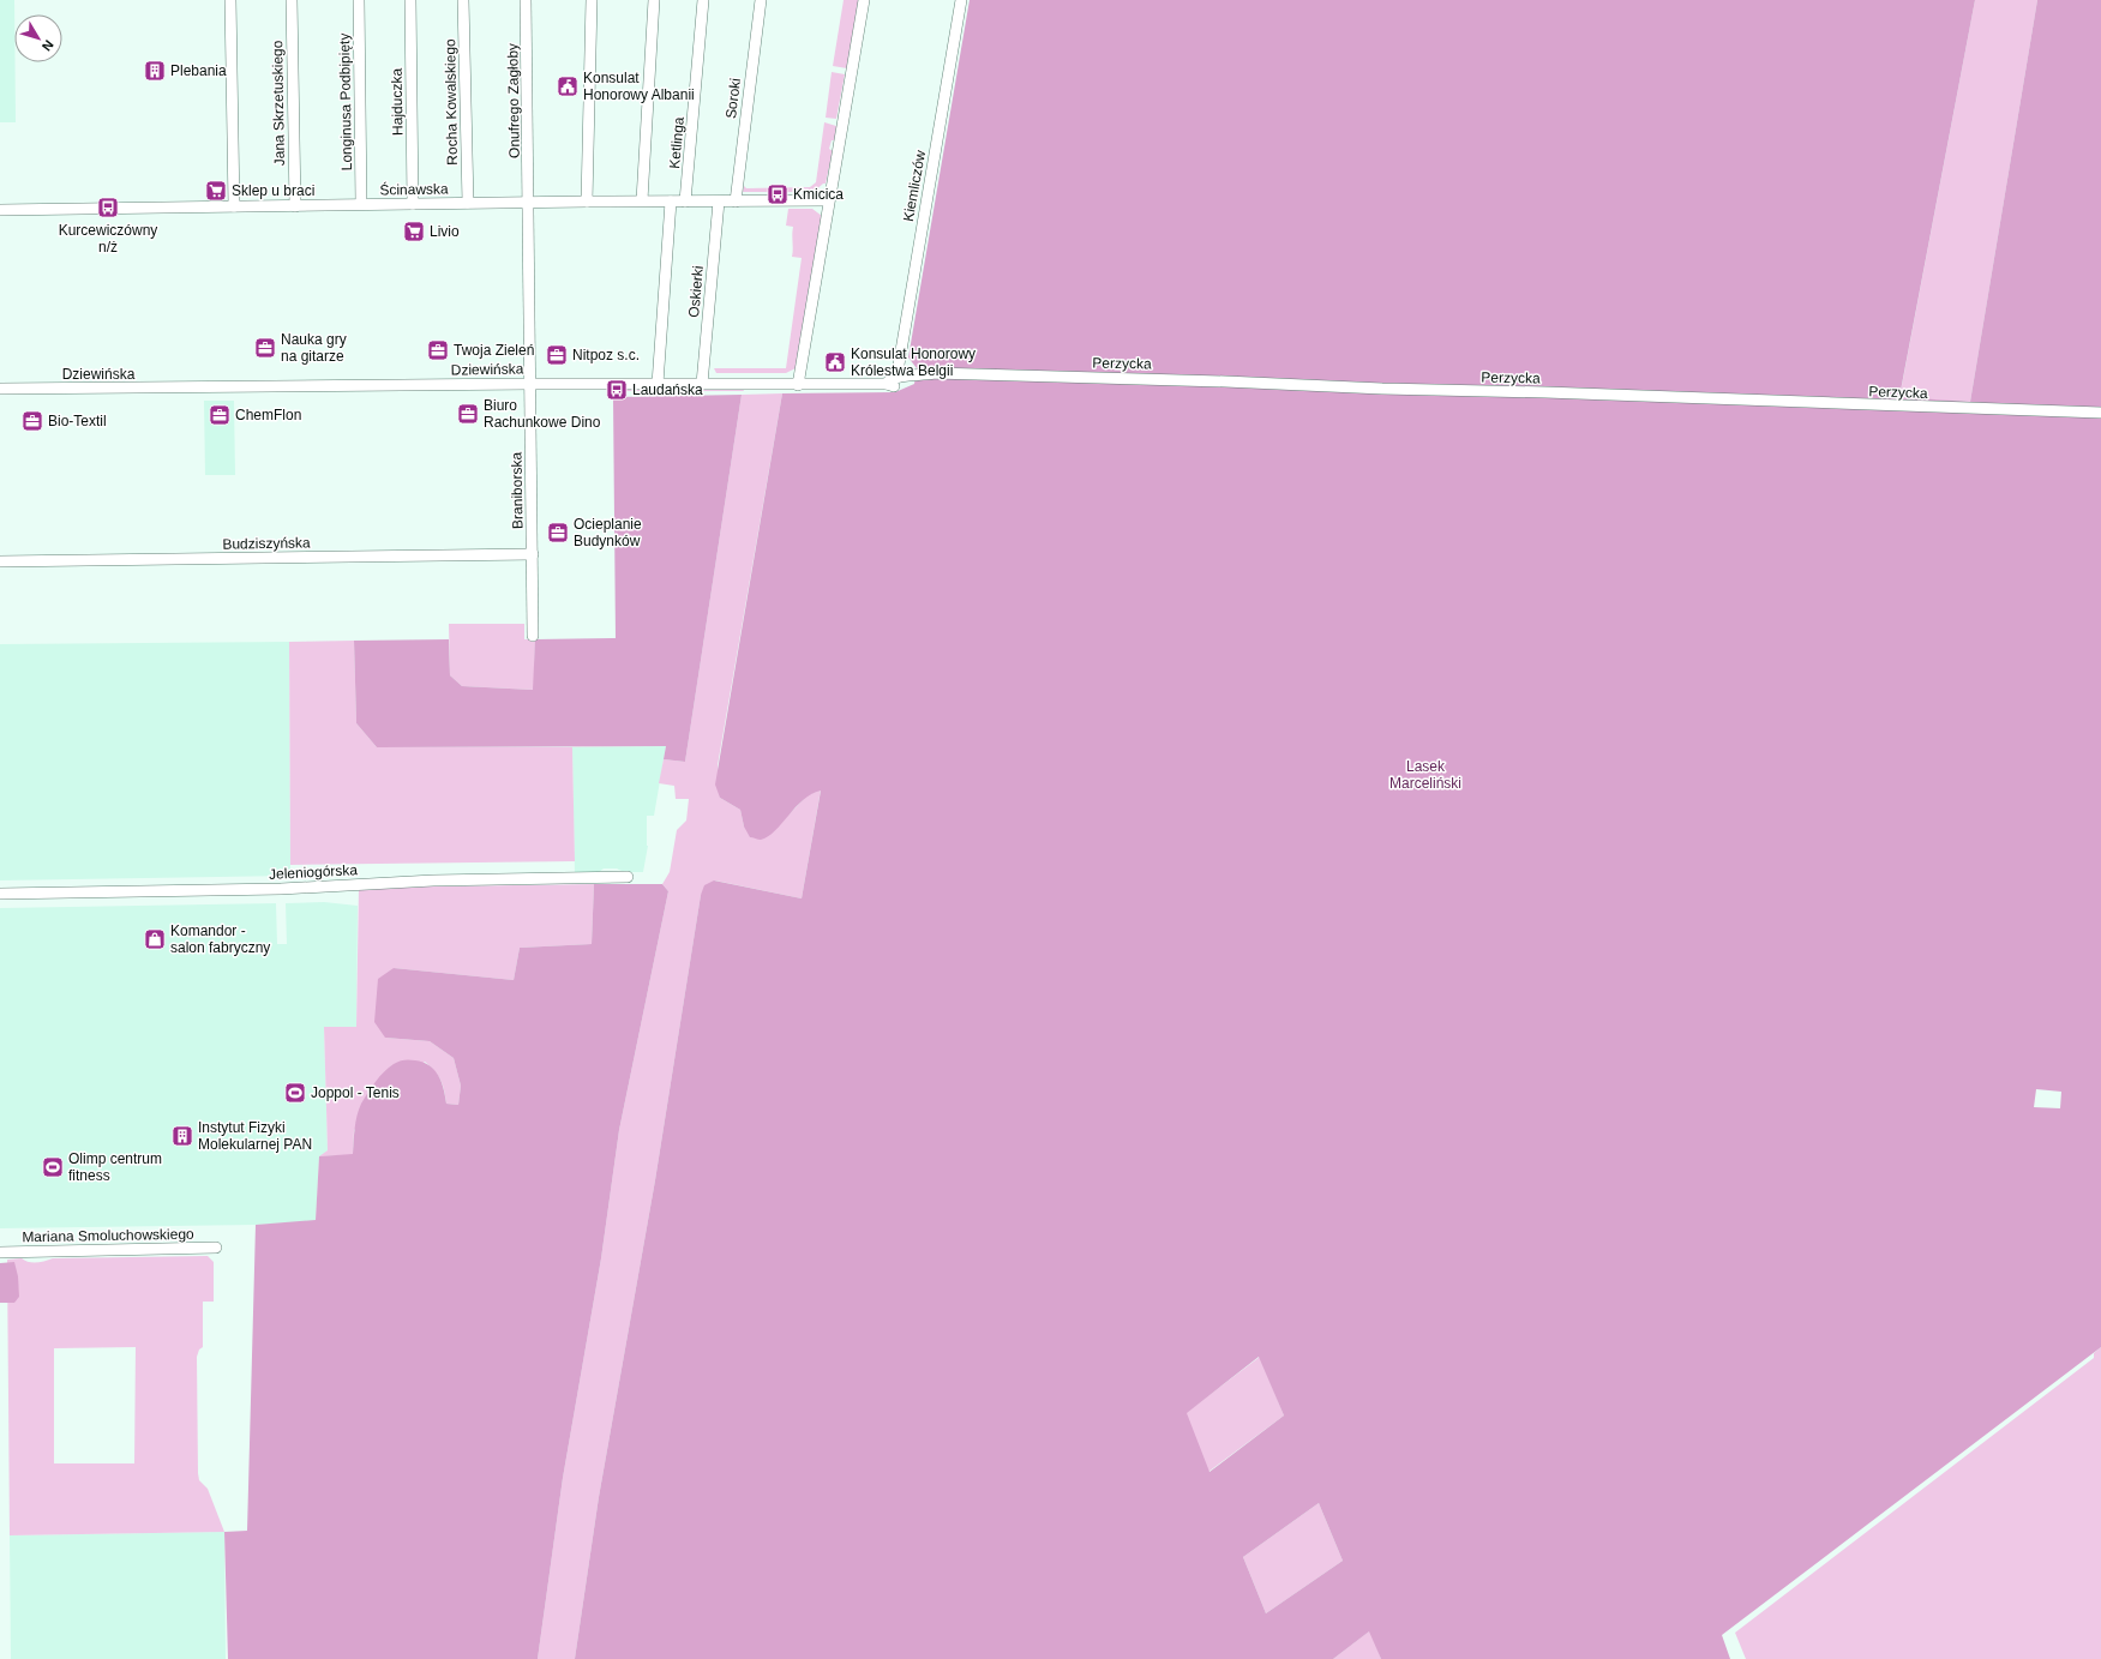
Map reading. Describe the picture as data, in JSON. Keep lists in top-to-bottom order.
{
  "streets": {
    "street": [
      "Soroki",
      "Onufrego Zagłoby",
      "Longinusa Podbipięty",
      "Hajduczka",
      "Rocha Kowalskiego",
      "Jana Skrzetuskiego",
      "Ketlinga",
      "Kiemliczów",
      "Ścinawska",
      "Oskierki",
      "Perzycka",
      "Dziewińska",
      "Braniborska",
      "Budziszyńska",
      "Jeleniogórska",
      "Mariana Smoluchowskiego"
    ]
  },
  "crossings": [
    ["Soroki", "Ścinawska"],
    ["Onufrego Zagłoby", "Ścinawska"],
    ["Onufrego Zagłoby", "Braniborska"],
    ["Longinusa Podbipięty", "Ścinawska"],
    ["Hajduczka", "Ścinawska"],
    ["Rocha Kowalskiego", "Ścinawska"],
    ["Jana Skrzetuskiego", "Ścinawska"],
    ["Ketlinga", "Ścinawska"],
    ["Ścinawska", "Oskierki"],
    ["Ścinawska", "Braniborska"],
    ["Oskierki", "Dziewińska"],
    ["Perzycka", "Dziewińska"],
    ["Dziewińska", "Braniborska"],
    ["Braniborska", "Budziszyńska"]
  ],
  "parks": ["Lasek Marceliński"],
  "places": {
    "building": ["Plebania", "Instytut Fizyki Molekularnej PAN"],
    "public building": ["Konsulat Honorowy Albanii", "Konsulat Honorowy Królestwa Belgii"],
    "supermarket": ["Sklep u braci", "Livio"],
    "bus stop": ["Kmicica", "Kurcewiczówny n/ż", "Laudańska"],
    "office": [
      "Nauka gry na gitarze",
      "Twoja Zieleń",
      "Nitpoz s.c.",
      "Biuro Rachunkowe Dino",
      "ChemFlon",
      "Bio-Textil",
      "Ocieplanie Budynków"
    ],
    "shop": ["Komandor - salon fabryczny"],
    "sports": ["Joppol - Tenis", "Olimp centrum fitness"]
  },
  "north": "bottom right"
}
